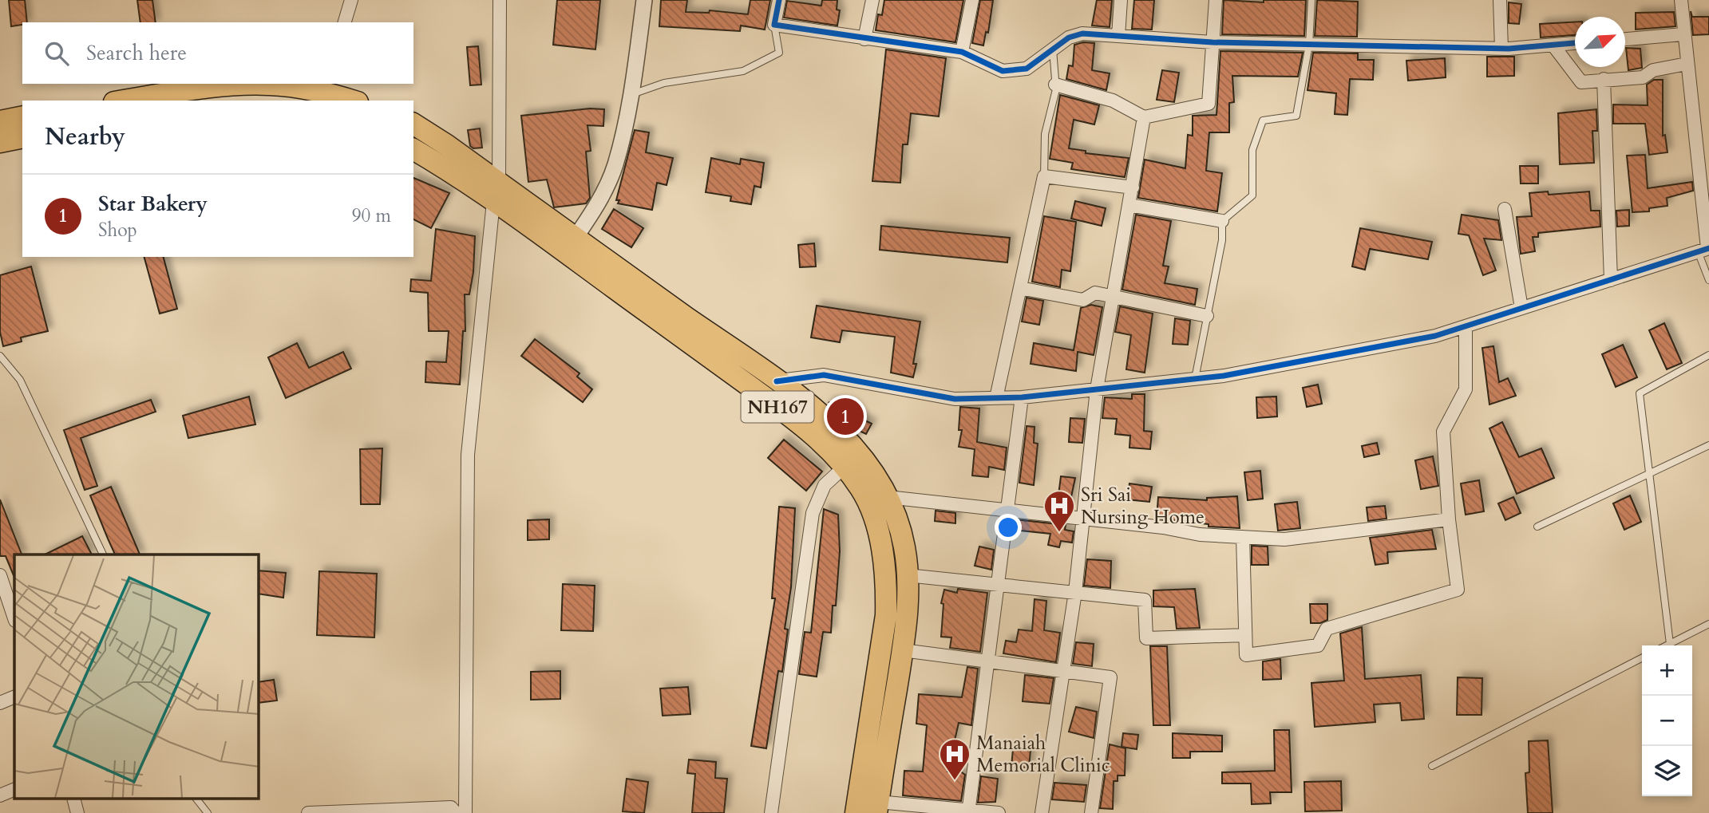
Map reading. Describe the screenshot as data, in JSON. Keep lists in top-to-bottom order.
{
  "streets": {
    "highway": ["NH167"]
  },
  "places": {
    "hospital": ["Sri Sai Nursing Home", "Manaiah Memorial Clinic"]
  },
  "north": "top right",
  "page": {
    "search": "Search here",
    "heading": "Nearby",
    "list": [
      {
        "mark": "1",
        "name": "Star Bakery",
        "note": "Shop",
        "value": "90 m"
      }
    ],
    "pins": "1",
    "map_buttons": ["+", "−"]
  }
}
